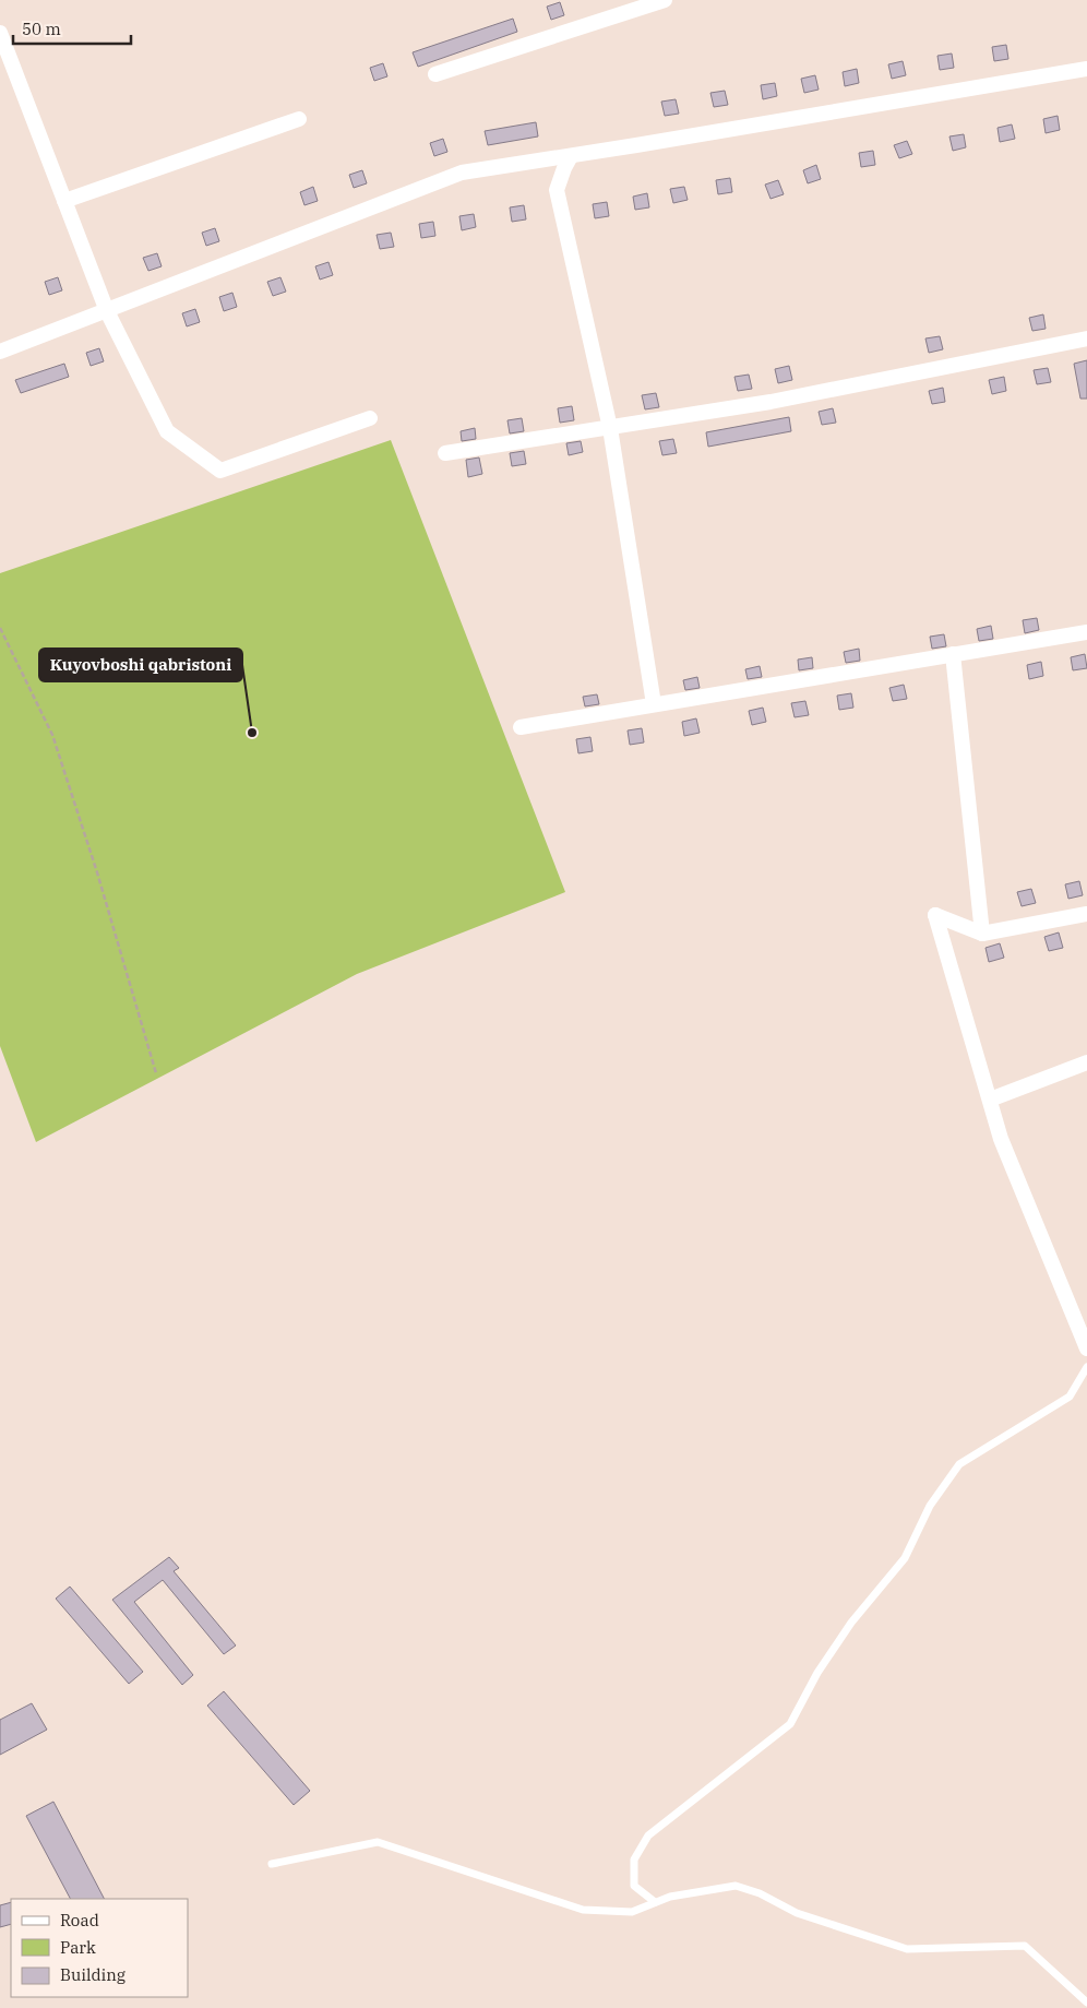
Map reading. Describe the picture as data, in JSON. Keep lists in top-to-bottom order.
{
  "places": ["Kuyovboshi qabristoni"],
  "legend": ["Road", "Park", "Building"],
  "scale_bar": "50 m"
}
